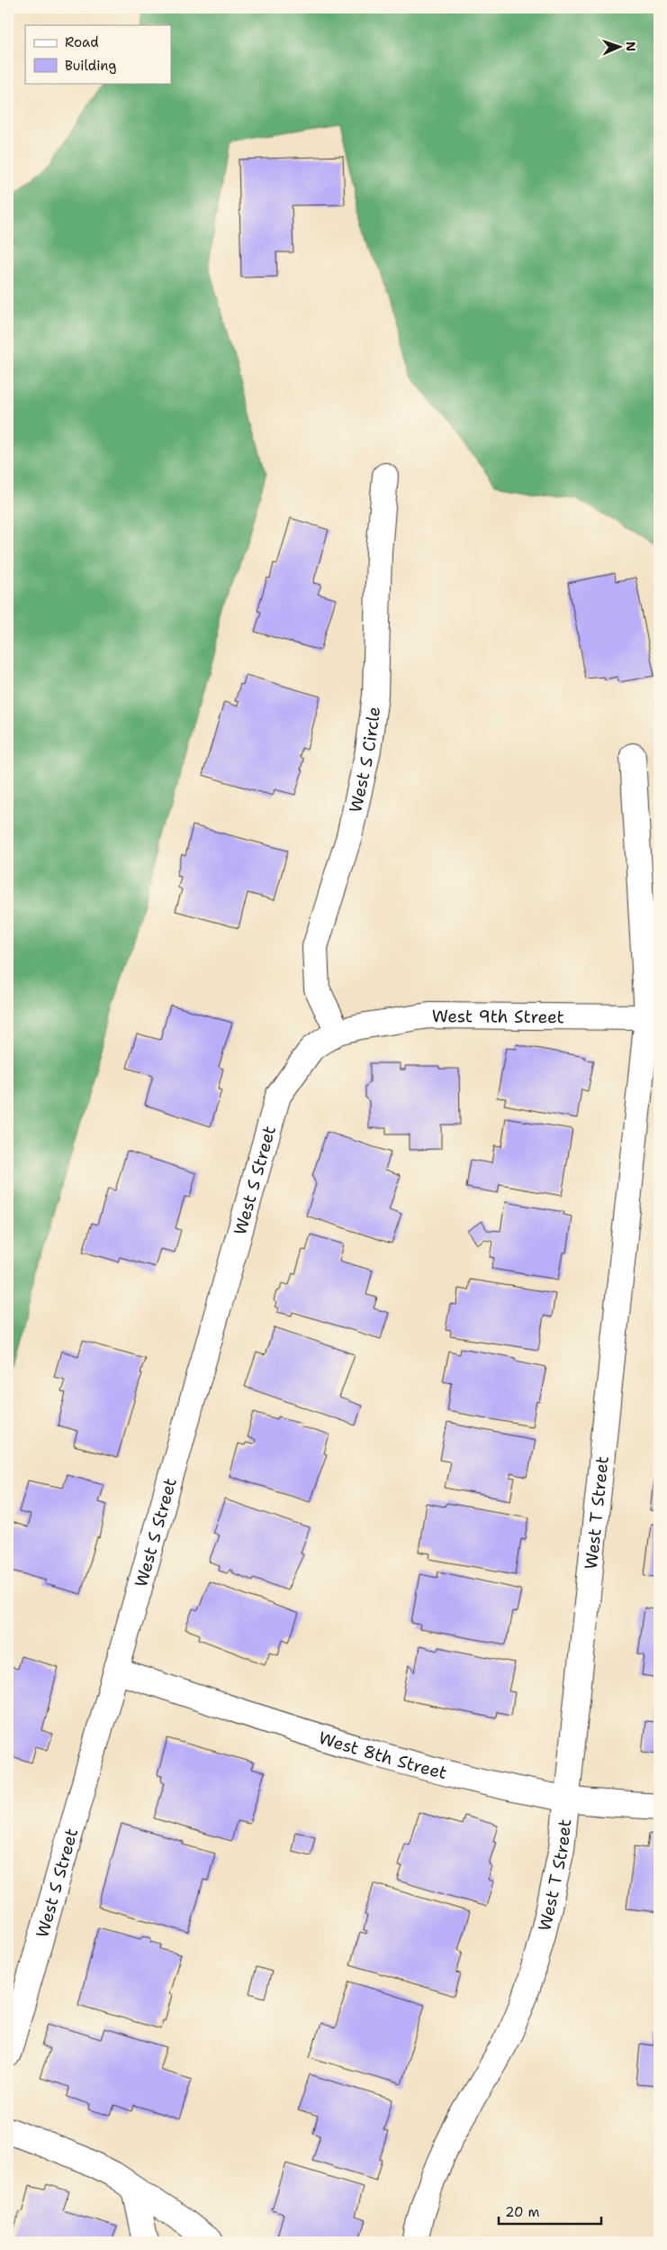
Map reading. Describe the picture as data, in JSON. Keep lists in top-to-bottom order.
{
  "streets": {
    "street": [
      "West S Circle",
      "West 9th Street",
      "West S Street",
      "West T Street",
      "West 8th Street"
    ]
  },
  "crossings": [
    ["West S Circle", "West 9th Street"],
    ["West S Circle", "West S Street"],
    ["West 9th Street", "West S Street"],
    ["West 9th Street", "West T Street"],
    ["West S Street", "West 8th Street"],
    ["West T Street", "West 8th Street"]
  ],
  "legend": ["Road", "Building"],
  "scale_bar": "20 m",
  "north": "right"
}
